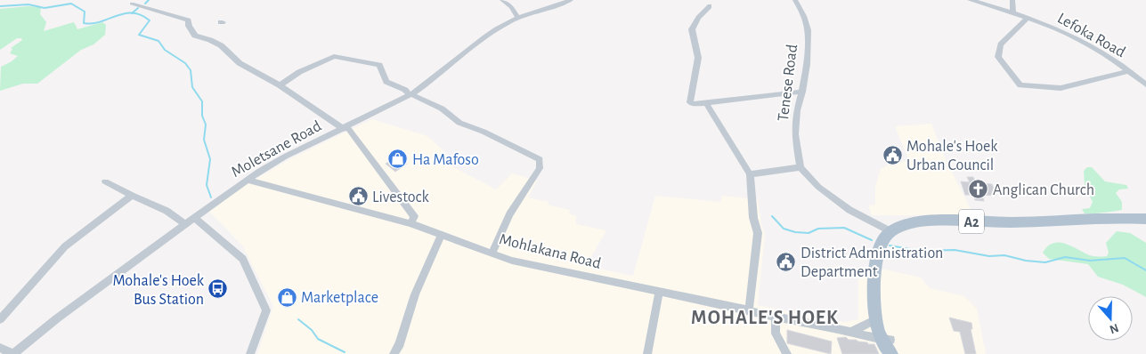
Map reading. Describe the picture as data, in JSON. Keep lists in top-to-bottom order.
{
  "streets": {
    "main road": ["A2"],
    "street": [
      "Lefoka Road",
      "Tenese Road",
      "Moletsane Road",
      "Mohlakana Road"
    ]
  },
  "crossings": [
    ["Moletsane Road", "Mohlakana Road"]
  ],
  "districts": ["MOHALE'S HOEK"],
  "places": {
    "public building": ["Mohale's Hoek Urban Council", "Livestock", "District Administration Department"],
    "shop": ["Ha Mafoso", "Marketplace"],
    "church": ["Anglican Church"],
    "bus stop": ["Mohale's Hoek Bus Station"]
  },
  "north": "bottom"
}
